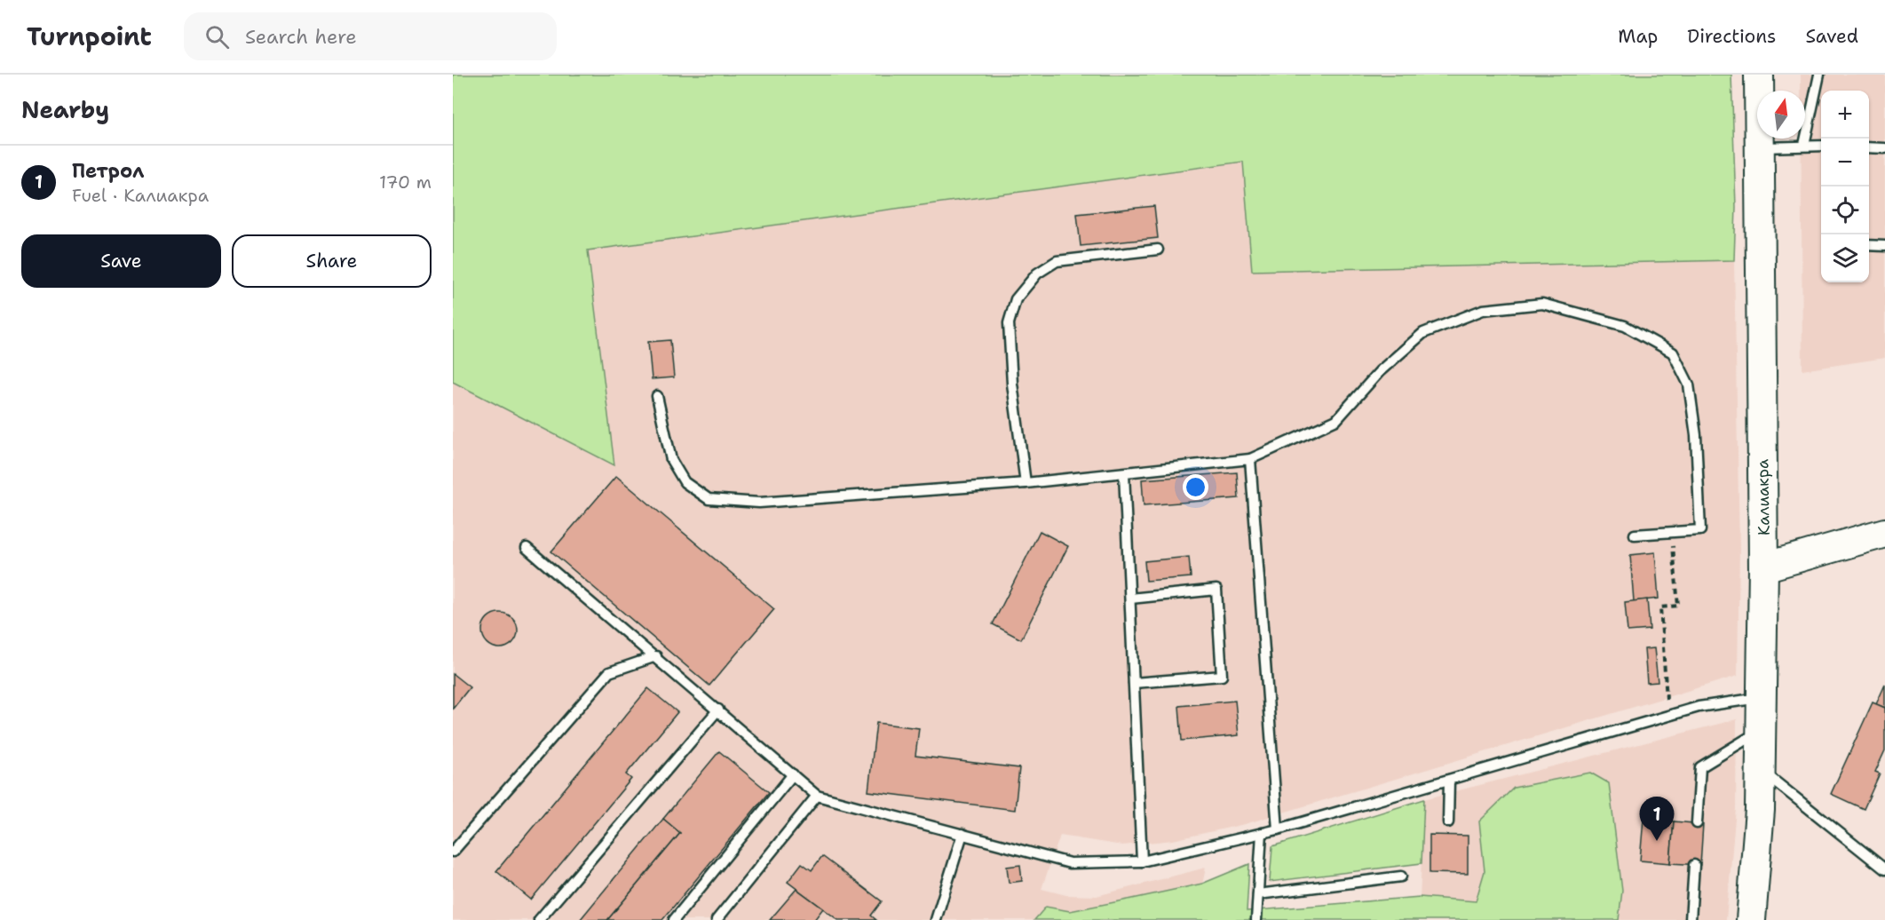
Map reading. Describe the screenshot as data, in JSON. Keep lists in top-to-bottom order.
{
  "streets": {
    "street": ["Калиакра"]
  },
  "north": "top",
  "page": {
    "header": "Turnpoint",
    "search": "Search here",
    "nav": ["Map", "Directions", "Saved"],
    "heading": "Nearby",
    "map_buttons": ["+", "−"],
    "list": [
      {
        "mark": "1",
        "name": "Петрол",
        "note": "Fuel · Калиакра",
        "value": "170 m"
      }
    ],
    "buttons": ["Save", "Share"],
    "pins": "1"
  }
}
